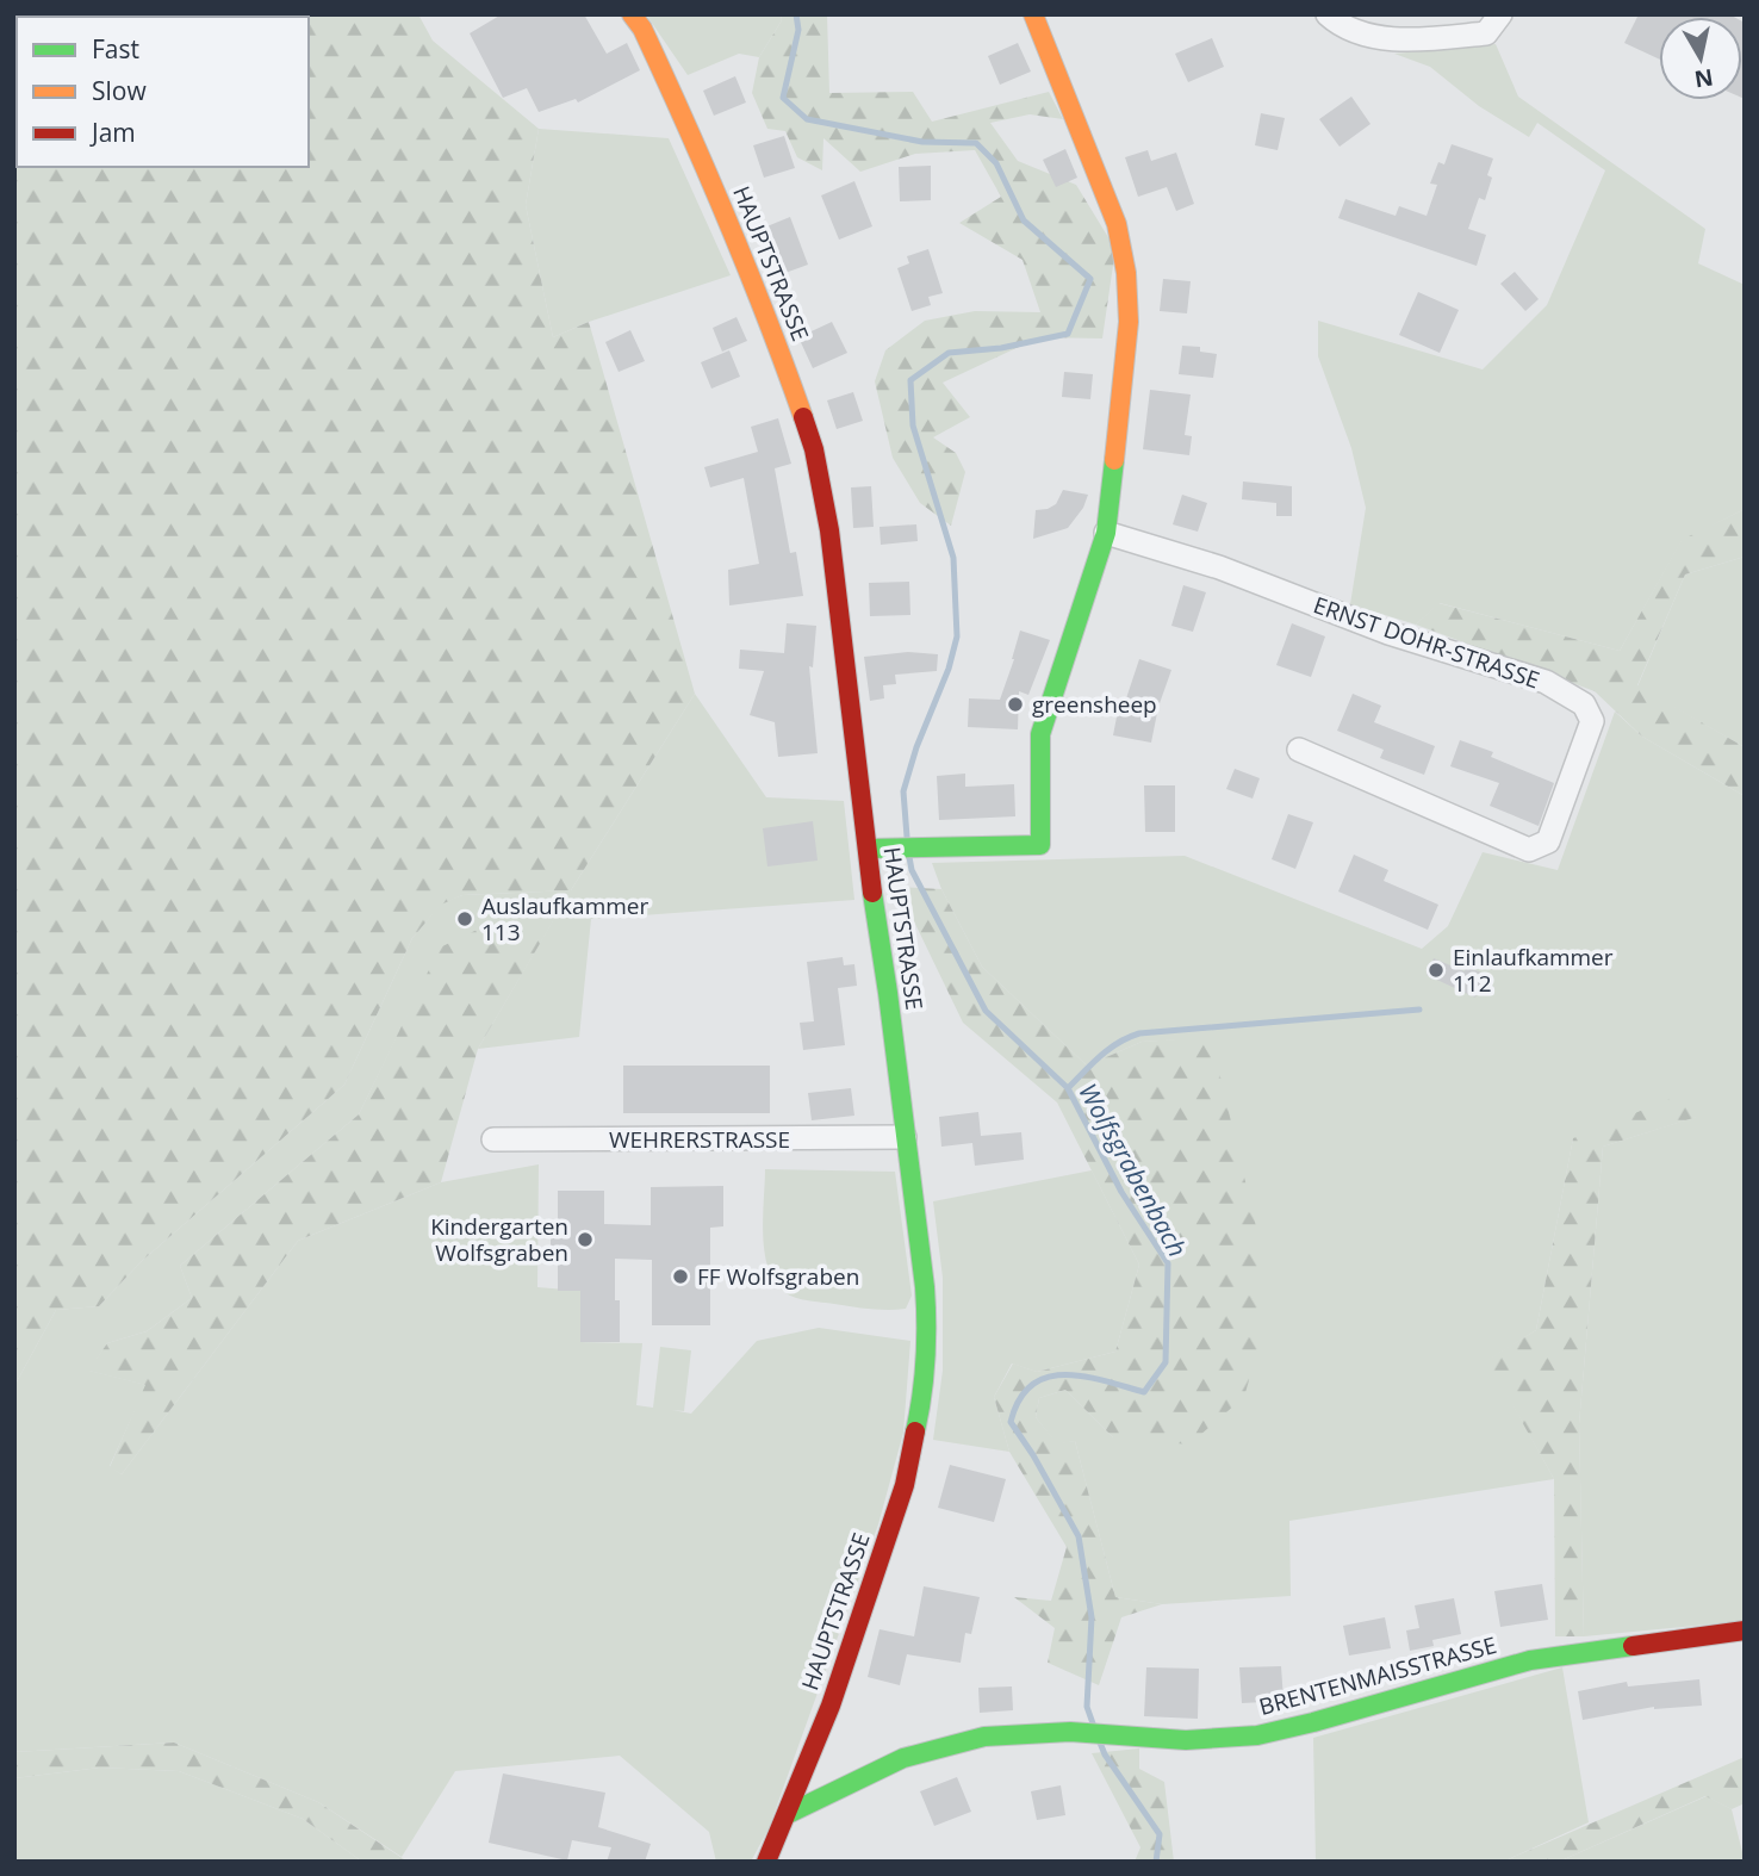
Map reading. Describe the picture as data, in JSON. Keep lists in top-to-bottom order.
{
  "streets": {
    "street": [
      "HAUPTSTRASSE",
      "ERNST DOHR-STRASSE",
      "WEHRERSTRASSE",
      "BRENTENMAISSTRASSE"
    ]
  },
  "crossings": [
    ["HAUPTSTRASSE", "WEHRERSTRASSE"],
    ["HAUPTSTRASSE", "BRENTENMAISSTRASSE"]
  ],
  "water": ["Wolfsgrabenbach"],
  "places": [
    "greensheep",
    "Auslaufkammer 113",
    "Einlaufkammer 112",
    "Kindergarten Wolfsgraben",
    "FF Wolfsgraben"
  ],
  "legend": ["Fast", "Slow", "Jam"],
  "north": "bottom"
}
